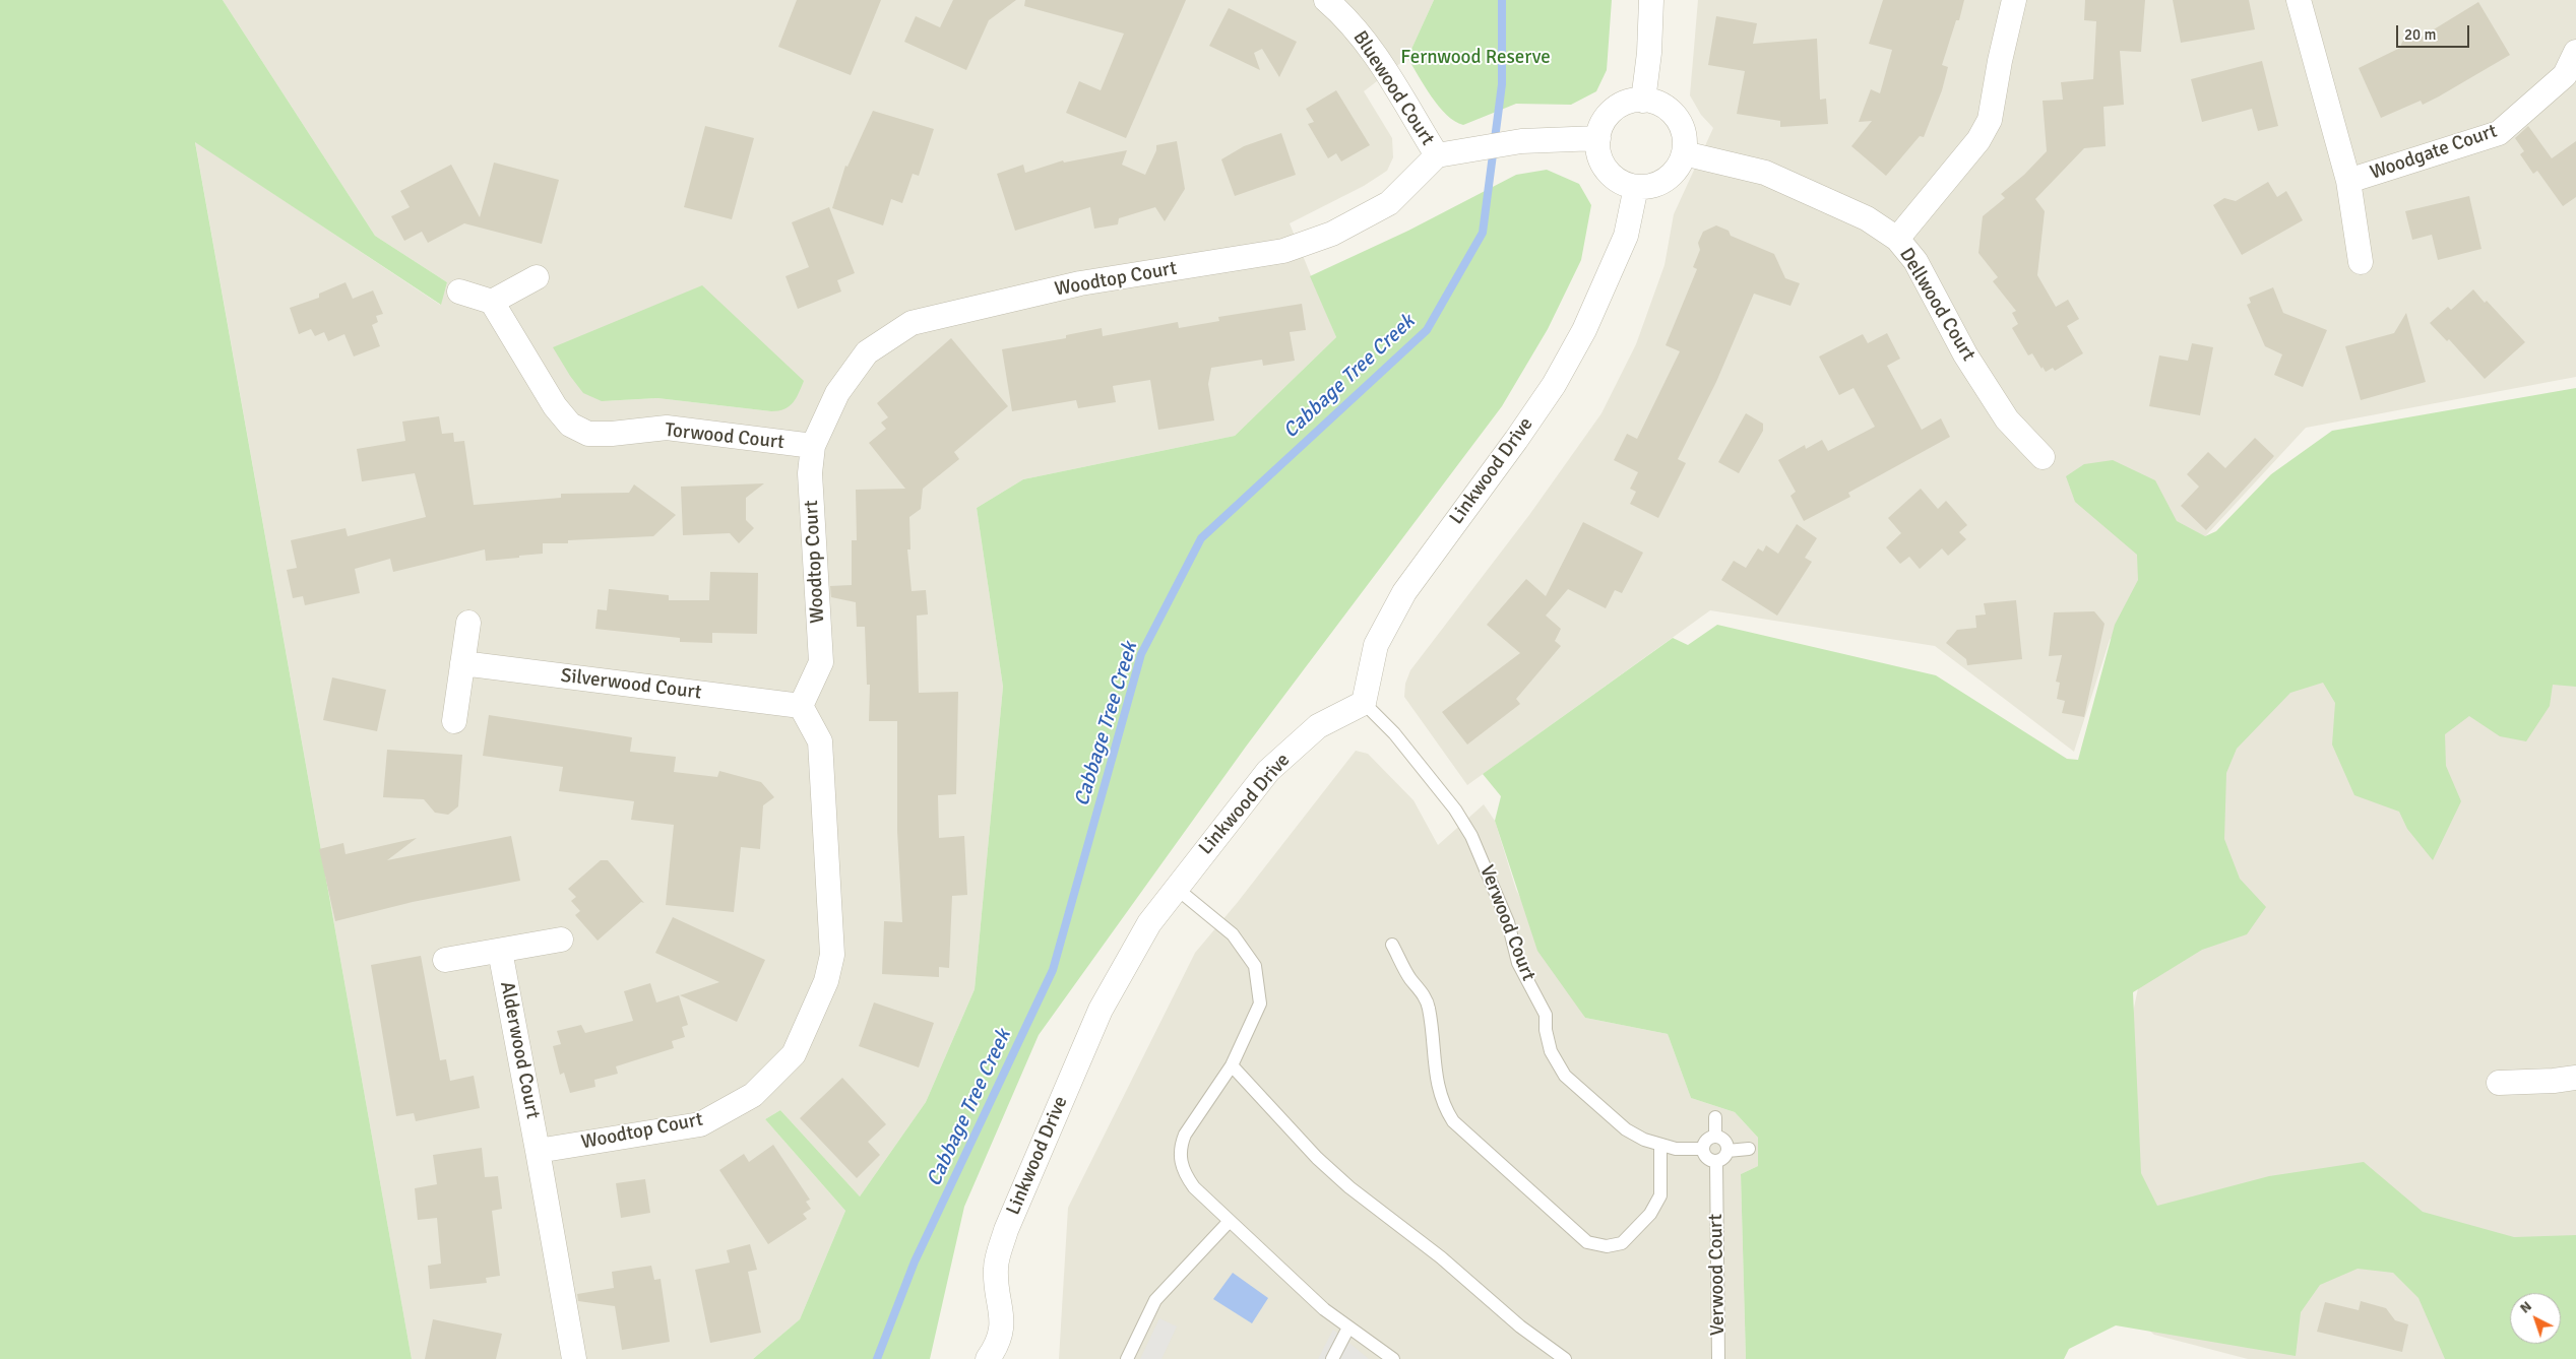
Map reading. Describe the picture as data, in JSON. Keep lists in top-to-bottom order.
{
  "streets": {
    "street": [
      "Bluewood Court",
      "Woodgate Court",
      "Woodtop Court",
      "Dellwood Court",
      "Torwood Court",
      "Linkwood Drive",
      "Silverwood Court",
      "Alderwood Court"
    ],
    "lane": ["Verwood Court"]
  },
  "crossings": [
    ["Bluewood Court", "Woodtop Court"],
    ["Woodtop Court", "Torwood Court"],
    ["Woodtop Court", "Silverwood Court"],
    ["Woodtop Court", "Alderwood Court"],
    ["Dellwood Court", "Linkwood Drive"],
    ["Linkwood Drive", "Verwood Court"]
  ],
  "water": ["Cabbage Tree Creek"],
  "parks": ["Fernwood Reserve"],
  "scale_bar": "20 m",
  "north": "top left"
}
